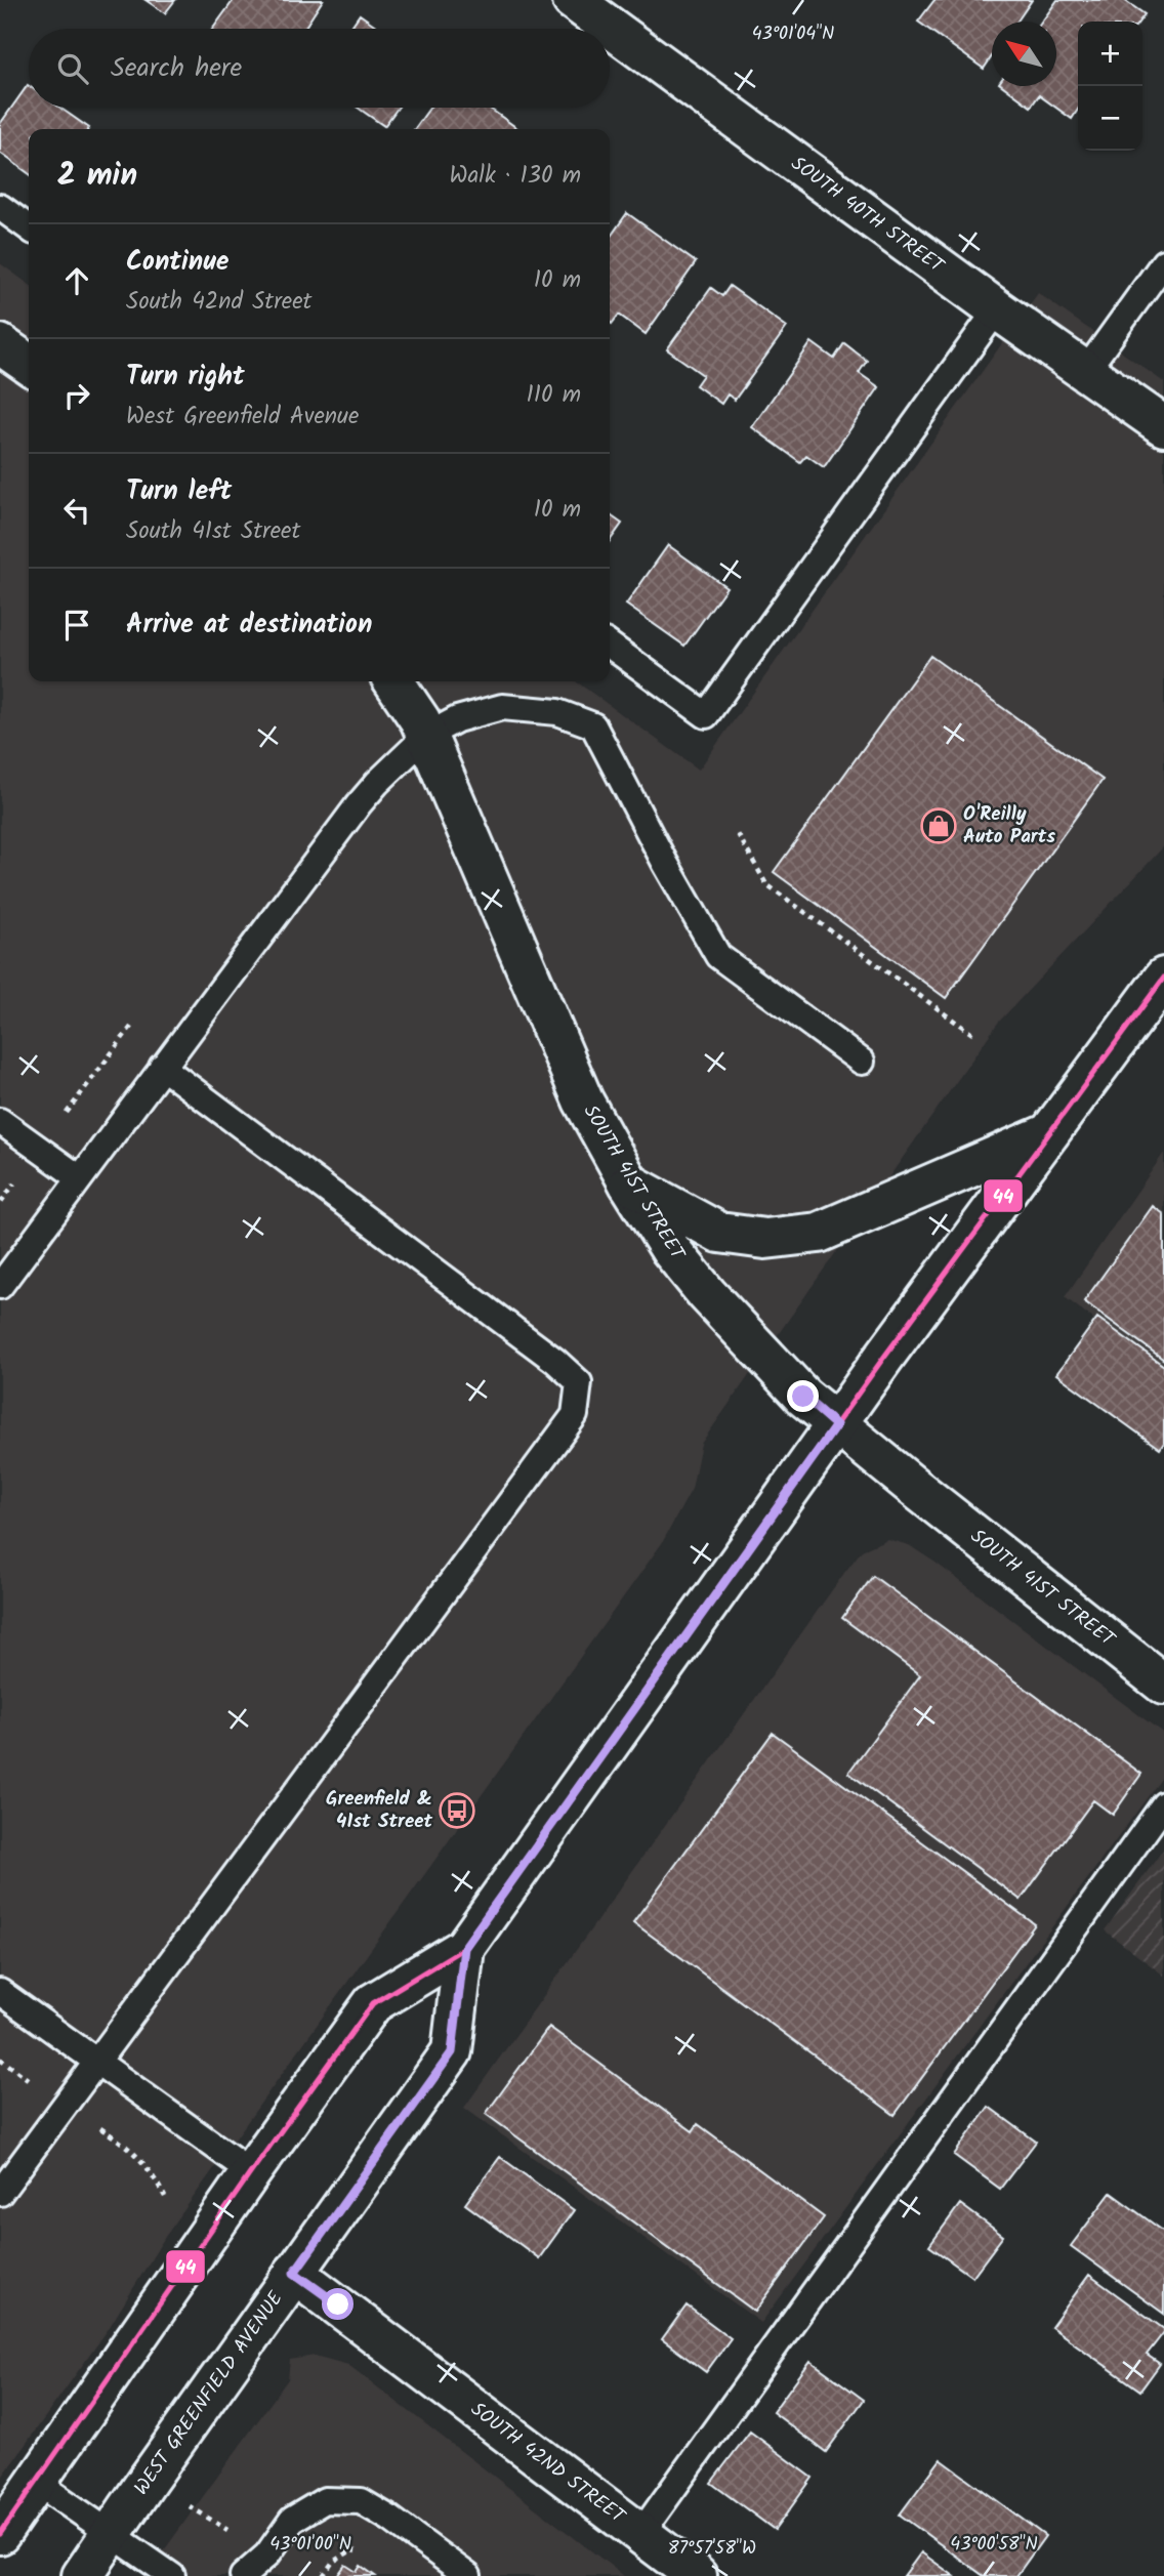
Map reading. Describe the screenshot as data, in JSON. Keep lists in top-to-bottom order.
{
  "streets": {
    "main road": [
      "SOUTH 40TH STREET",
      "SOUTH 41ST STREET",
      "WEST GREENFIELD AVENUE",
      "SOUTH 42ND STREET"
    ]
  },
  "crossings": [
    ["SOUTH 41ST STREET", "WEST GREENFIELD AVENUE"],
    ["WEST GREENFIELD AVENUE", "SOUTH 42ND STREET"]
  ],
  "places": {
    "shop": ["O'Reilly Auto Parts"],
    "bus stop": ["Greenfield & 41st Street"]
  },
  "lines": ["transit line 44"],
  "north": "top left",
  "page": {
    "map_buttons": ["+", "−"],
    "search": "Search here",
    "heading": ["2 min", "Walk · 130 m"],
    "list": [
      ["Continue", "South 42nd Street", "10 m"],
      ["Turn right", "West Greenfield Avenue", "110 m"],
      ["Turn left", "South 41st Street", "10 m"],
      "Arrive at destination"
    ]
  },
  "coordinates": [
    "43°01'04\"N",
    "43°01'00\"N",
    "43°00'58\"N",
    "87°57'58\"W"
  ]
}
